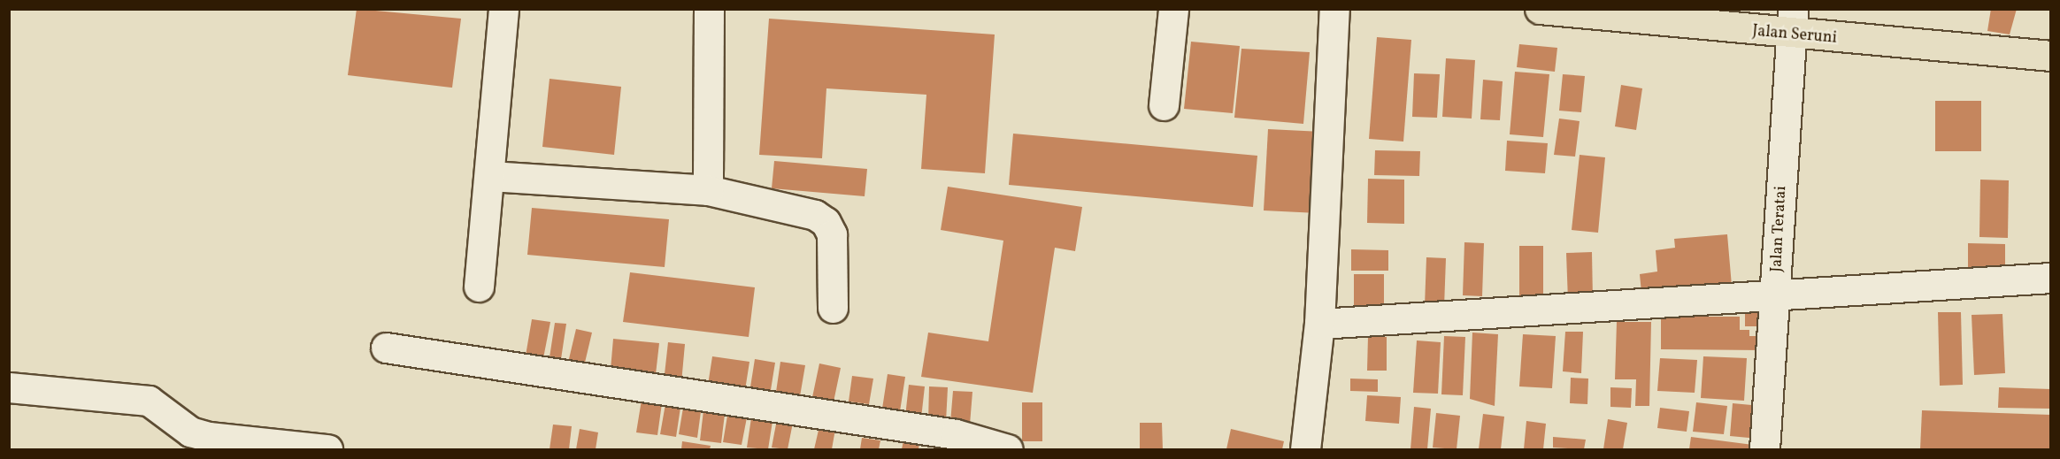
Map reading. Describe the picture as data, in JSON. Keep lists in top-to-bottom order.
{
  "streets": {
    "main road": ["Jalan Seruni"],
    "street": ["Jalan Teratai"]
  },
  "crossings": [
    ["Jalan Seruni", "Jalan Teratai"]
  ]
}
